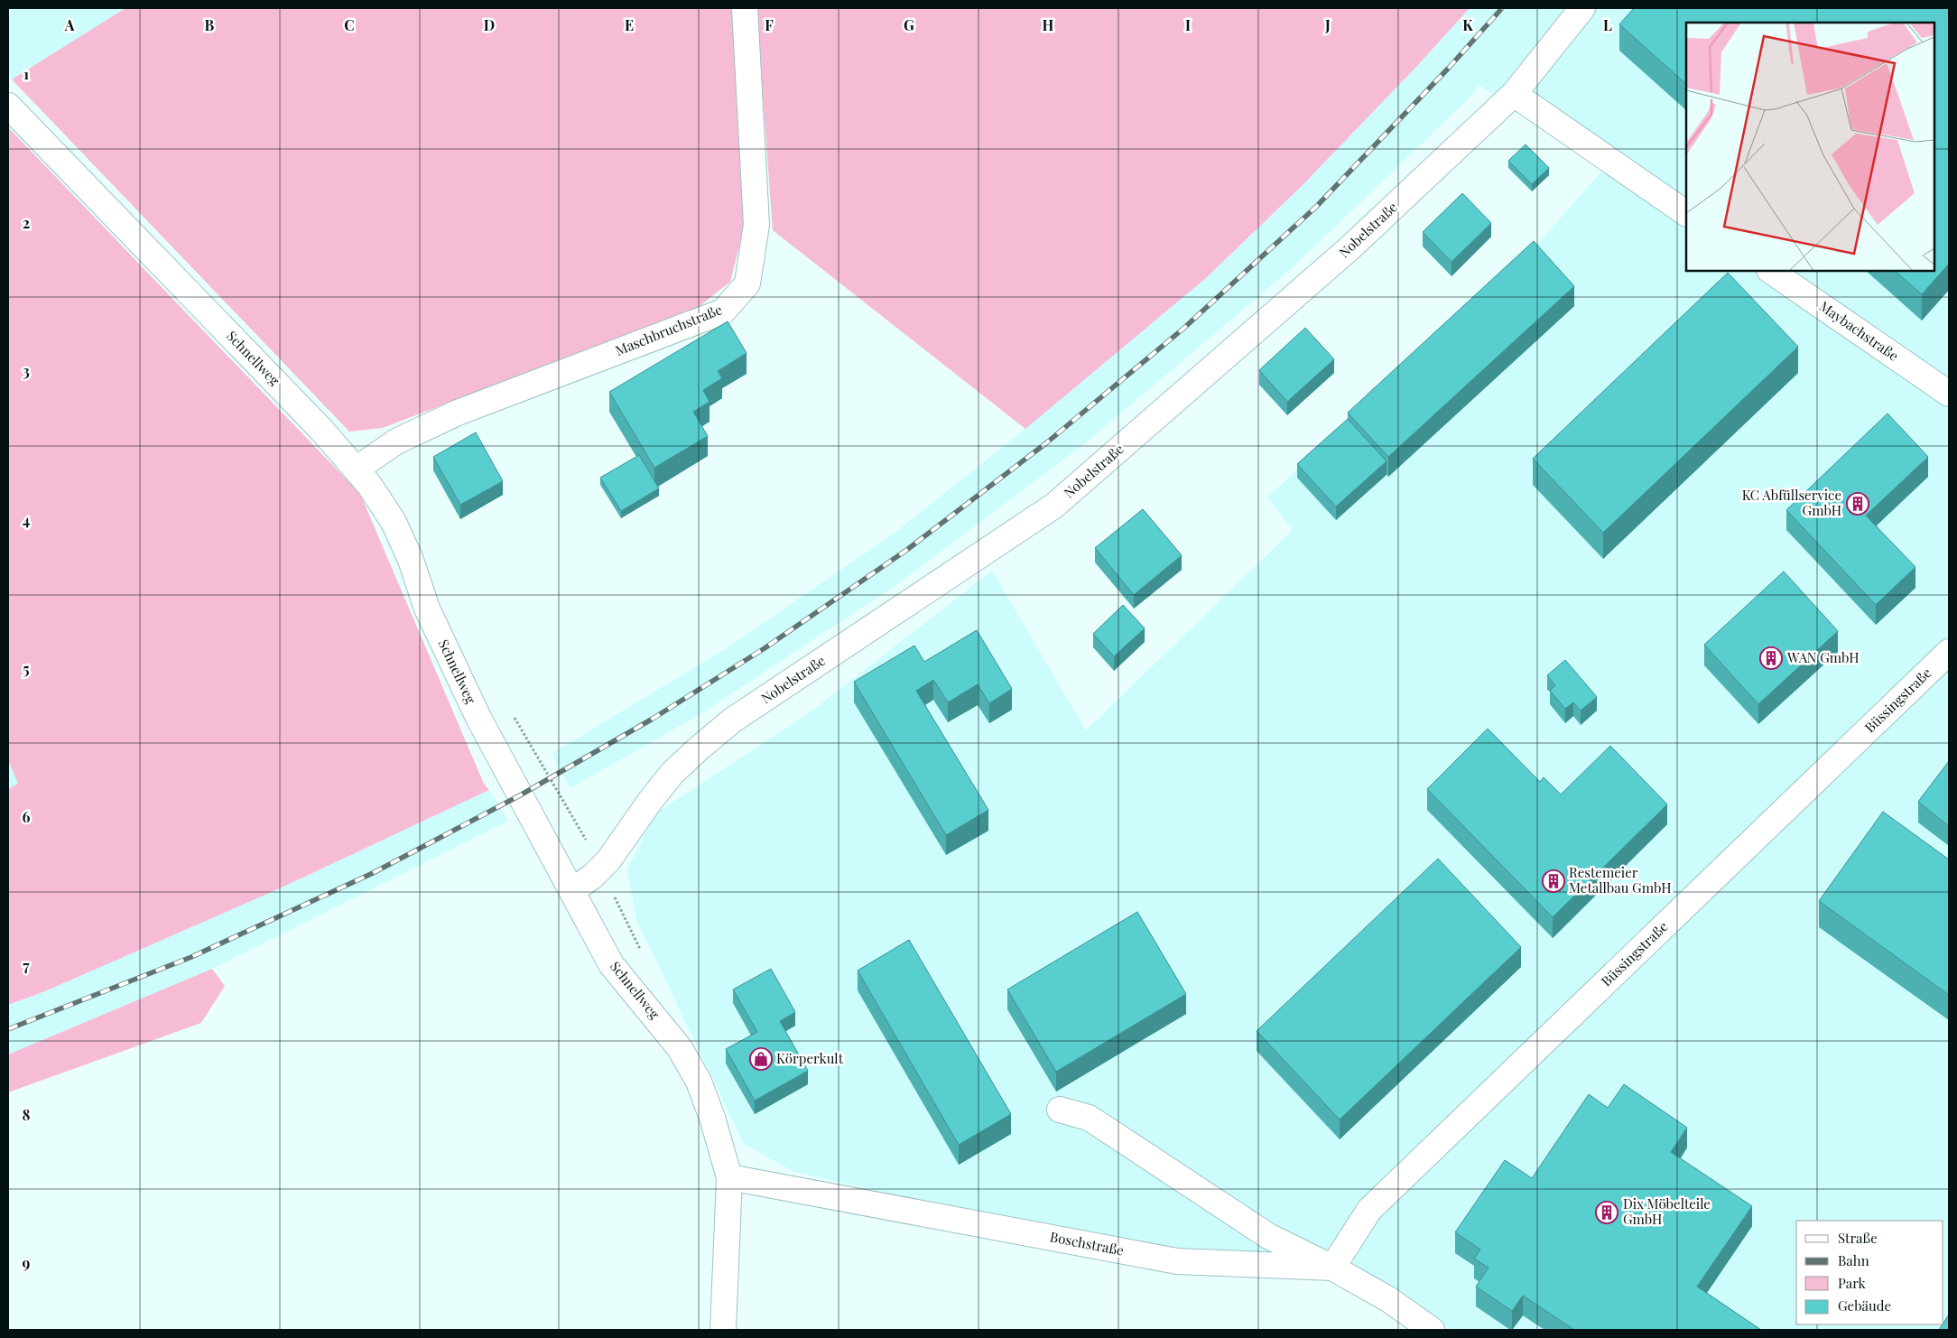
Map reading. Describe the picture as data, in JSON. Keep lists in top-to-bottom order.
{
  "streets": {
    "street": [
      "Nobelstraße",
      "Maschbruchstraße",
      "Maybachstraße",
      "Schnellweg",
      "Büssingstraße",
      "Boschstraße"
    ]
  },
  "crossings": [
    ["Nobelstraße", "Schnellweg"],
    ["Maschbruchstraße", "Schnellweg"],
    ["Schnellweg", "Boschstraße"],
    ["Büssingstraße", "Boschstraße"]
  ],
  "places": {
    "building": [
      "KC Abfüllservice GmbH",
      "WAN GmbH",
      "Restemeier Metallbau GmbH",
      "Dix Möbelteile GmbH"
    ],
    "shop": ["Körperkult"]
  },
  "legend": [
    "Straße",
    "Bahn",
    "Park",
    "Gebäude"
  ],
  "grid": {
    "columns": [
      "A",
      "B",
      "C",
      "D",
      "E",
      "F",
      "G",
      "H",
      "I",
      "J",
      "K",
      "L"
    ],
    "rows": [
      "1",
      "2",
      "3",
      "4",
      "5",
      "6",
      "7",
      "8",
      "9"
    ]
  }
}
